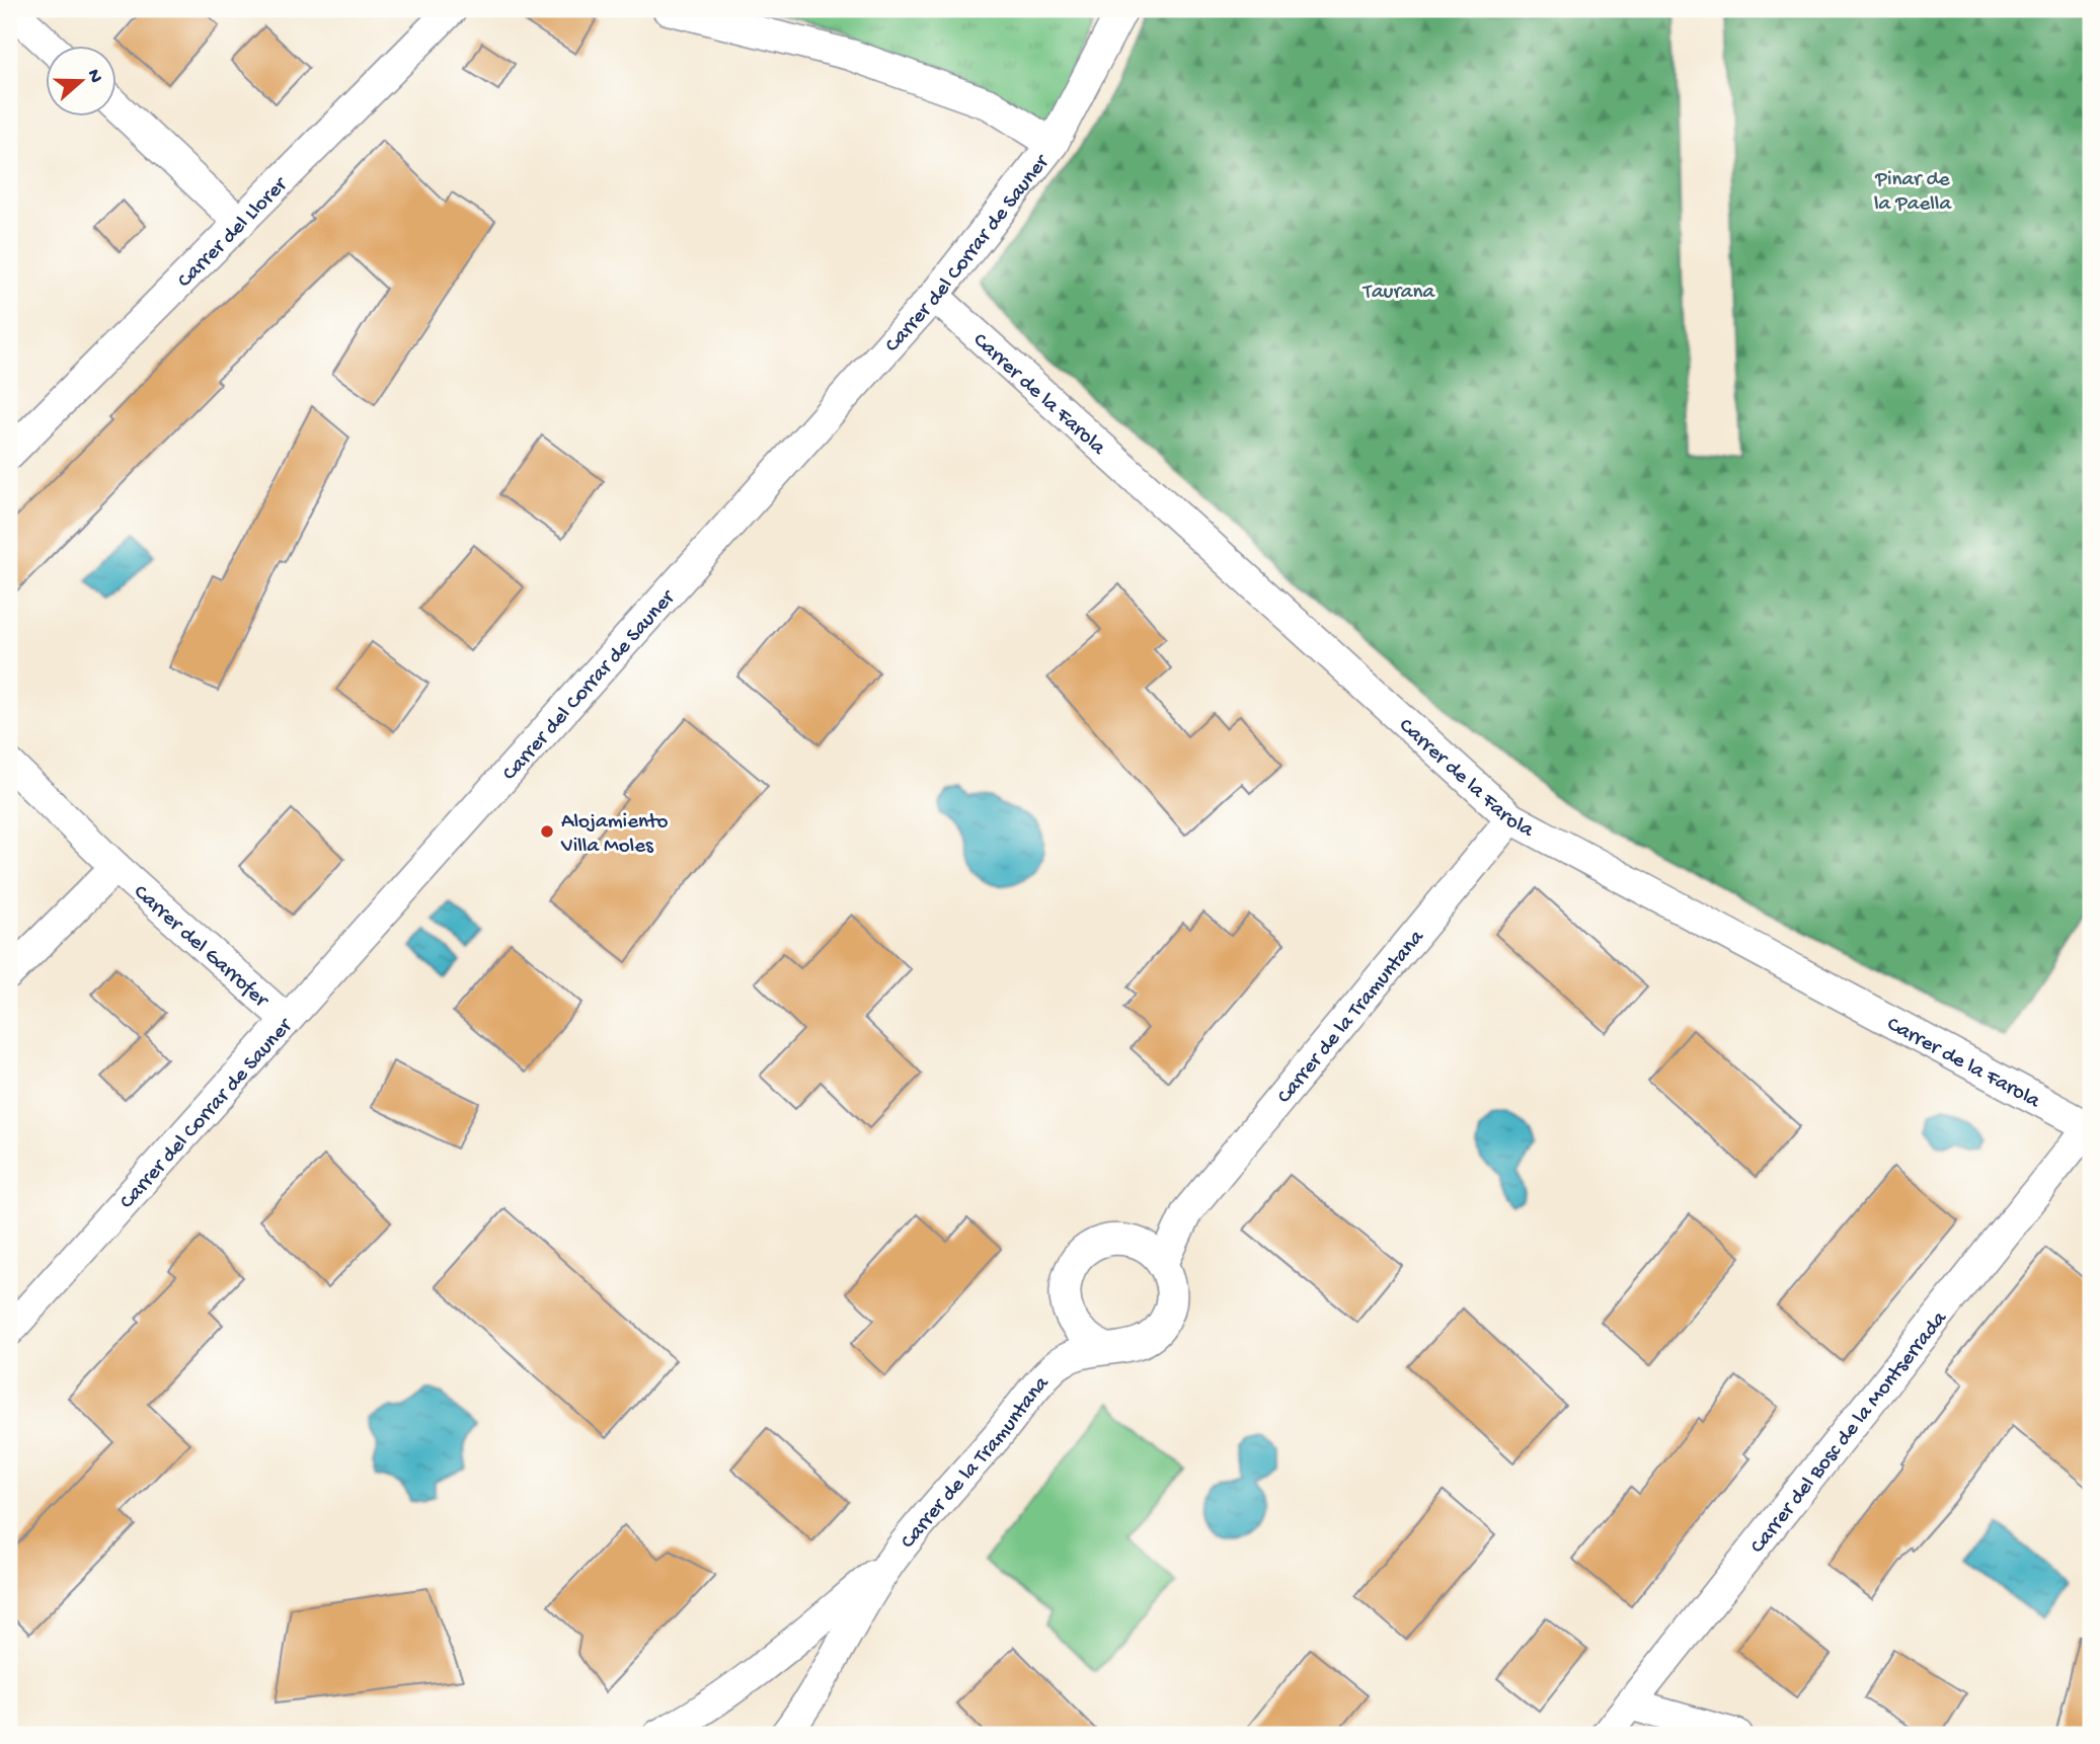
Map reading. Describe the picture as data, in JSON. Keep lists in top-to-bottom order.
{
  "streets": {
    "street": [
      "Carrer del Llorer",
      "Carrer del Corrar de Sauner",
      "Carrer de la Farola",
      "Carrer del Garrofer",
      "Carrer de la Tramuntana",
      "Carrer del Bosc de la Montserrada"
    ]
  },
  "crossings": [
    ["Carrer del Corrar de Sauner", "Carrer de la Farola"],
    ["Carrer del Corrar de Sauner", "Carrer del Garrofer"],
    ["Carrer de la Farola", "Carrer de la Tramuntana"],
    ["Carrer de la Farola", "Carrer del Bosc de la Montserrada"]
  ],
  "parks": ["Pinar de la Paella", "Taurana"],
  "places": ["Alojamiento Villa Moles"],
  "north": "right"
}
